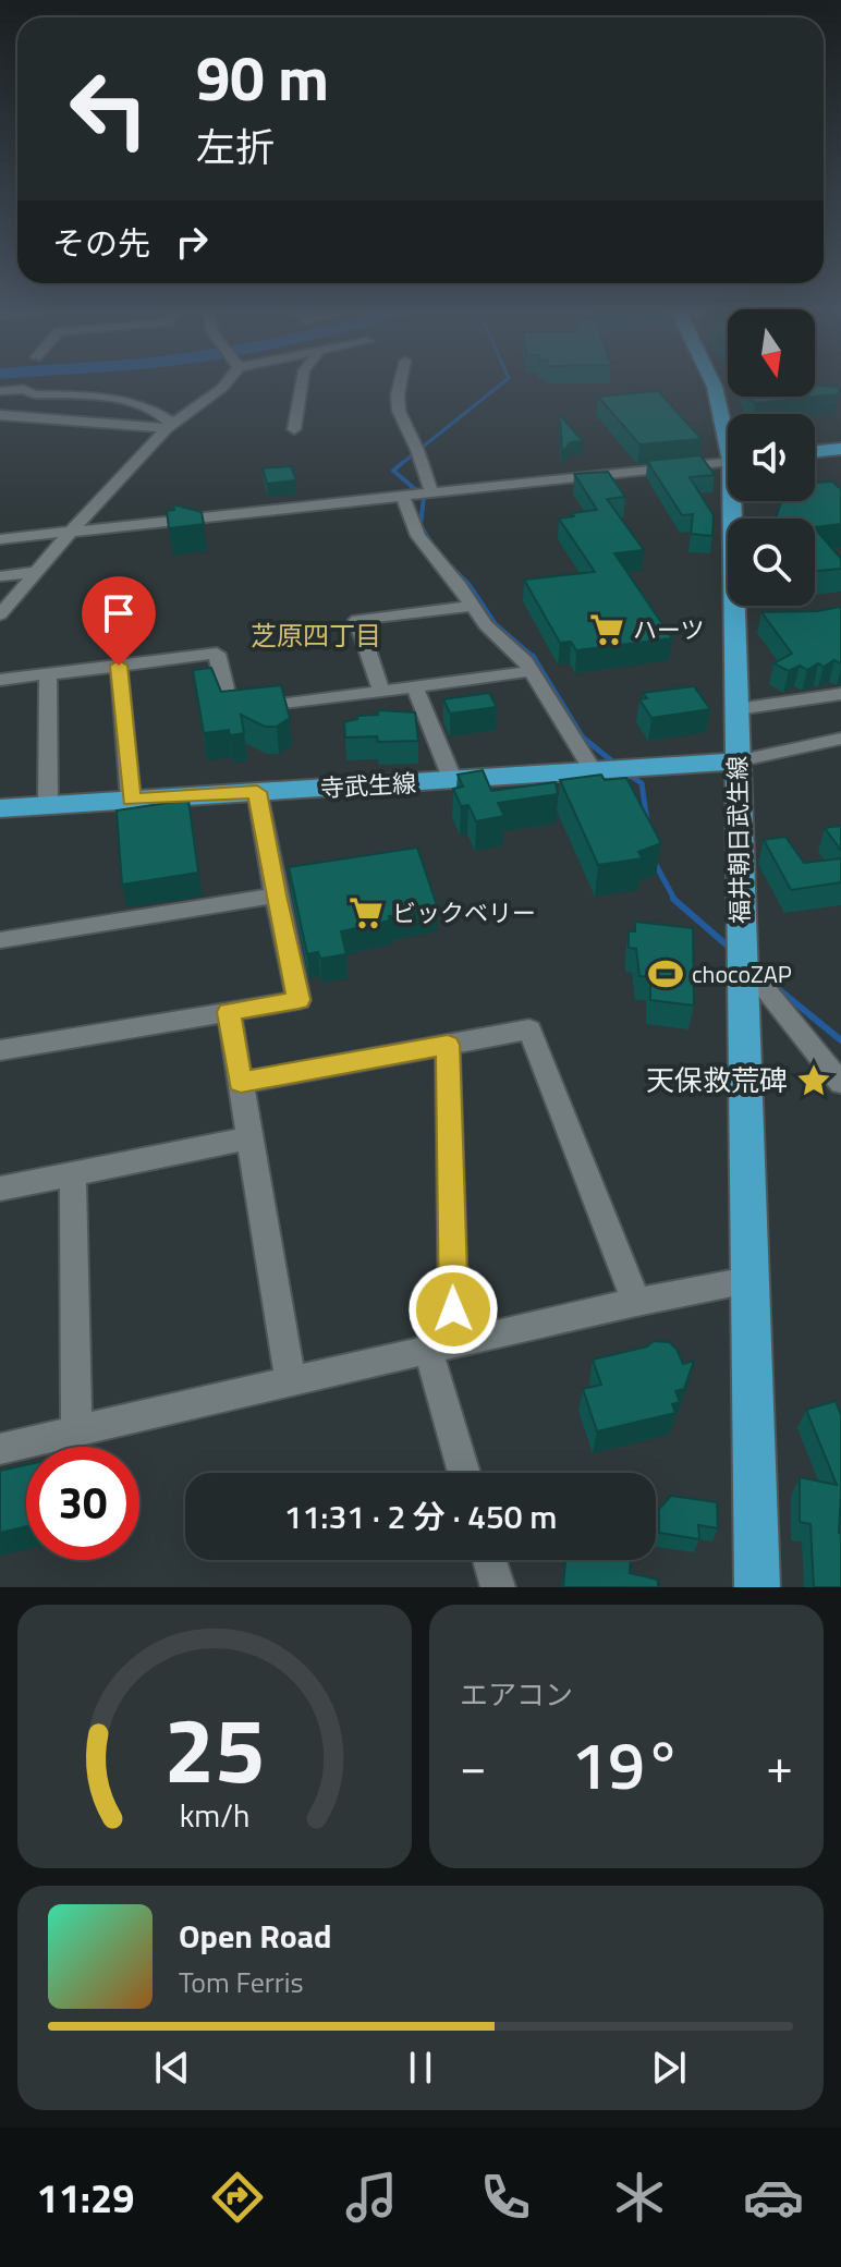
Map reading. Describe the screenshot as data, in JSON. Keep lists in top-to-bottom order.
{
  "streets": {
    "main road": ["寺武生線", "福井朝日武生線"]
  },
  "crossings": [
    ["寺武生線", "福井朝日武生線"]
  ],
  "districts": ["芝原四丁目"],
  "places": {
    "supermarket": ["ハーツ", "ビックベリー"],
    "sports": ["chocoZAP"],
    "place": ["天保救荒碑"]
  },
  "north": "bottom",
  "page": {
    "turn": ["90 m", "左折"],
    "then": "その先",
    "limit": "30",
    "trip": "11:31 · 2 分 · 450 m",
    "tile": "エアコン",
    "heat": ["−", "19°", "+"],
    "song": ["Open Road", "Tom Ferris"],
    "tabs": "11:29",
    "gauge": ["25", "km/h"]
  }
}
